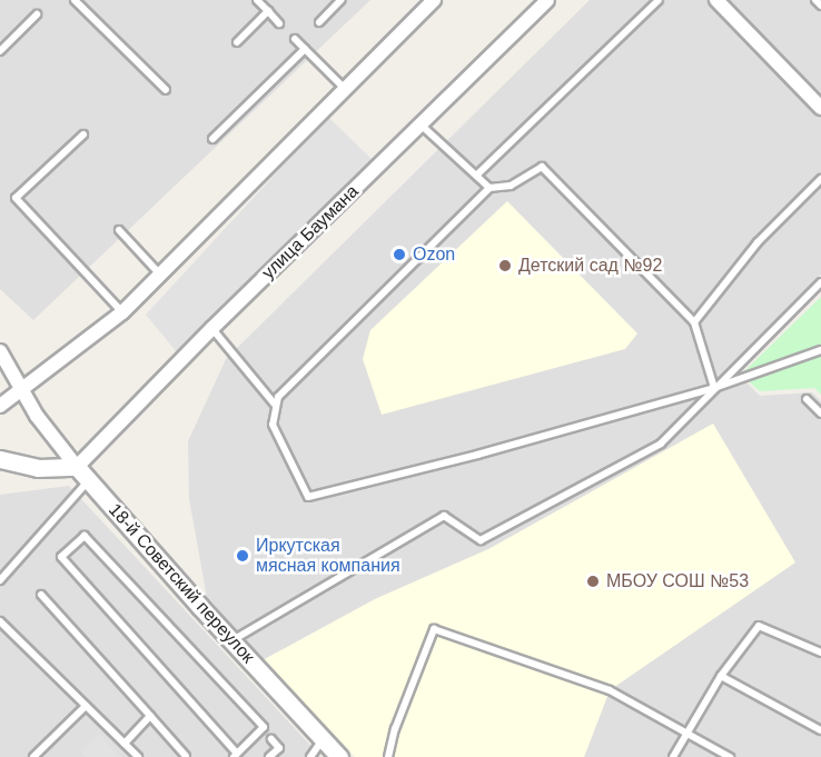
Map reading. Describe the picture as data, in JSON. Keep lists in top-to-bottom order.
{
  "streets": {
    "street": ["улица Баумана", "18-й Советский переулок"]
  },
  "crossings": [
    ["улица Баумана", "18-й Советский переулок"]
  ],
  "places": [
    "Ozon",
    "Детский сад №92",
    "Иркутская мясная компания",
    "МБОУ СОШ №53"
  ]
}
